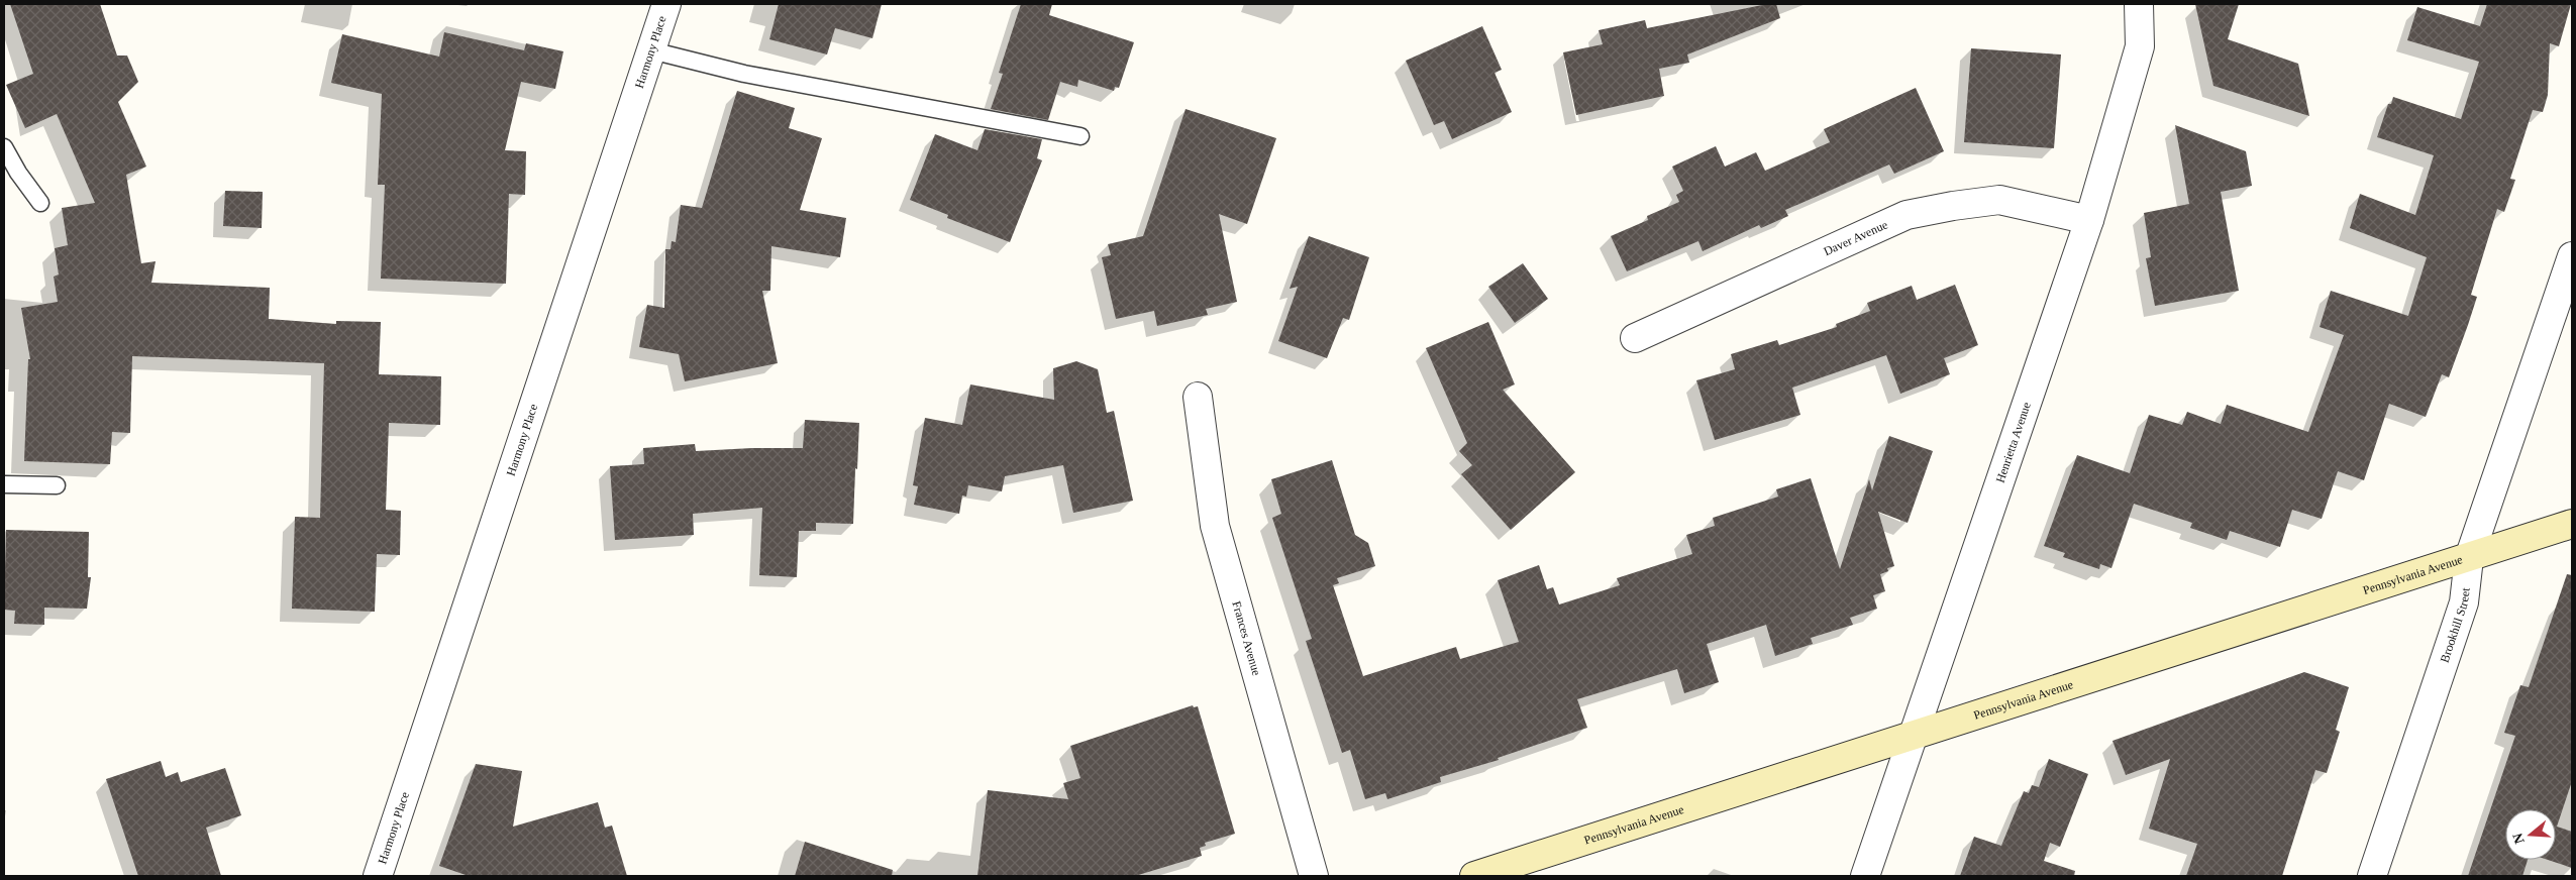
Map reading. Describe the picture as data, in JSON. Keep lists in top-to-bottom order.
{
  "streets": {
    "main road": ["Pennsylvania Avenue"],
    "street": [
      "Harmony Place",
      "Daver Avenue",
      "Henrietta Avenue",
      "Brookhill Street",
      "Frances Avenue"
    ]
  },
  "crossings": [
    ["Daver Avenue", "Henrietta Avenue"],
    ["Henrietta Avenue", "Pennsylvania Avenue"],
    ["Pennsylvania Avenue", "Brookhill Street"]
  ],
  "north": "left"
}
